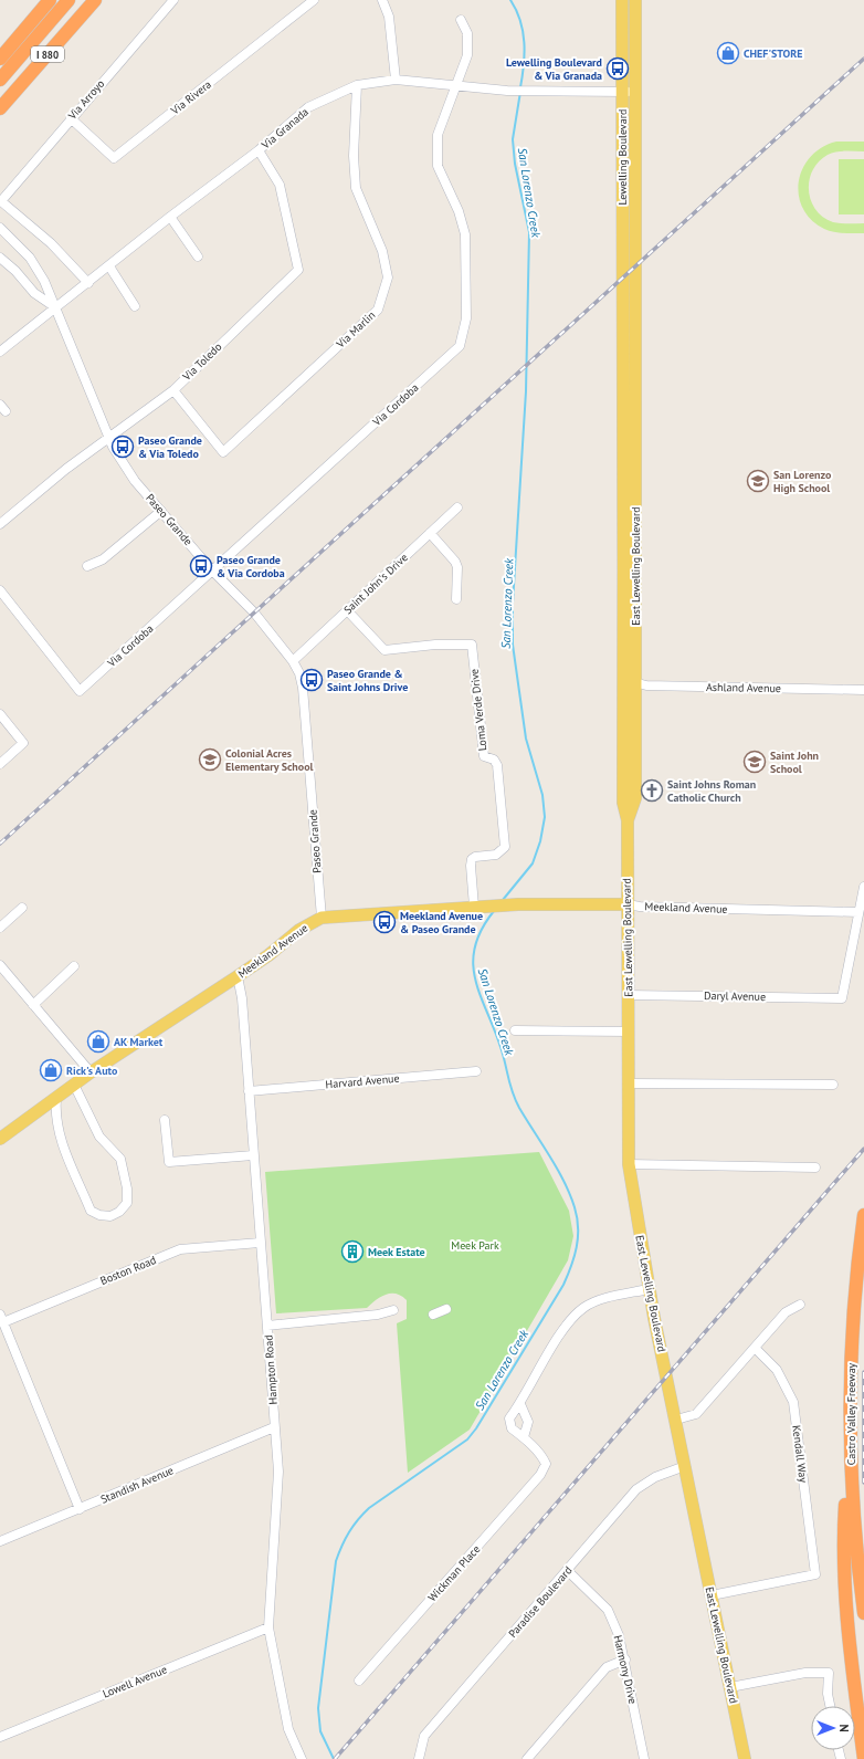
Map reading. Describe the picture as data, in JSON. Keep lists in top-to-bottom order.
{
  "streets": {
    "highway": ["I 880", "Castro Valley Freeway"],
    "main road": ["Lewelling Boulevard", "East Lewelling Boulevard", "Meekland Avenue"],
    "street": [
      "Via Rivera",
      "Via Arroyo",
      "Via Granada",
      "Via Marlin",
      "Via Toledo",
      "Via Cordoba",
      "Paseo Grande",
      "Saint John's Drive",
      "Ashland Avenue",
      "Loma Verde Drive",
      "Daryl Avenue",
      "Harvard Avenue",
      "Boston Road",
      "Hampton Road",
      "Kendall Way",
      "Standish Avenue",
      "Wickman Place",
      "Paradise Boulevard",
      "Harmony Drive",
      "Lowell Avenue"
    ]
  },
  "crossings": [
    ["Via Rivera", "Via Arroyo"],
    ["Via Arroyo", "Via Granada"],
    ["Via Granada", "Lewelling Boulevard"],
    ["Via Granada", "Via Marlin"],
    ["Via Granada", "Via Toledo"],
    ["Via Granada", "Via Cordoba"],
    ["Via Granada", "Paseo Grande"],
    ["Lewelling Boulevard", "East Lewelling Boulevard"],
    ["Via Marlin", "Via Toledo"],
    ["Via Toledo", "Paseo Grande"],
    ["Via Cordoba", "Paseo Grande"],
    ["Paseo Grande", "Saint John's Drive"],
    ["Paseo Grande", "Meekland Avenue"],
    ["East Lewelling Boulevard", "Ashland Avenue"],
    ["East Lewelling Boulevard", "Meekland Avenue"],
    ["East Lewelling Boulevard", "Daryl Avenue"],
    ["East Lewelling Boulevard", "Kendall Way"],
    ["East Lewelling Boulevard", "Paradise Boulevard"],
    ["Saint John's Drive", "Loma Verde Drive"],
    ["Loma Verde Drive", "Meekland Avenue"],
    ["Meekland Avenue", "Daryl Avenue"],
    ["Meekland Avenue", "Hampton Road"],
    ["Harvard Avenue", "Hampton Road"],
    ["Boston Road", "Hampton Road"],
    ["Hampton Road", "Standish Avenue"],
    ["Hampton Road", "Lowell Avenue"],
    ["Paradise Boulevard", "Harmony Drive"]
  ],
  "water": ["San Lorenzo Creek"],
  "parks": ["Meek Park"],
  "places": {
    "shop": ["CHEF'STORE", "AK Market", "Rick's Auto"],
    "bus stop": [
      "Lewelling Boulevard & Via Granada",
      "Paseo Grande & Via Toledo",
      "Paseo Grande & Via Cordoba",
      "Paseo Grande & Saint Johns Drive",
      "Meekland Avenue & Paseo Grande"
    ],
    "school or university": ["San Lorenzo High School", "Colonial Acres Elementary School", "Saint John School"],
    "church": ["Saint Johns Roman Catholic Church"],
    "building": ["Meek Estate"]
  },
  "north": "right"
}
